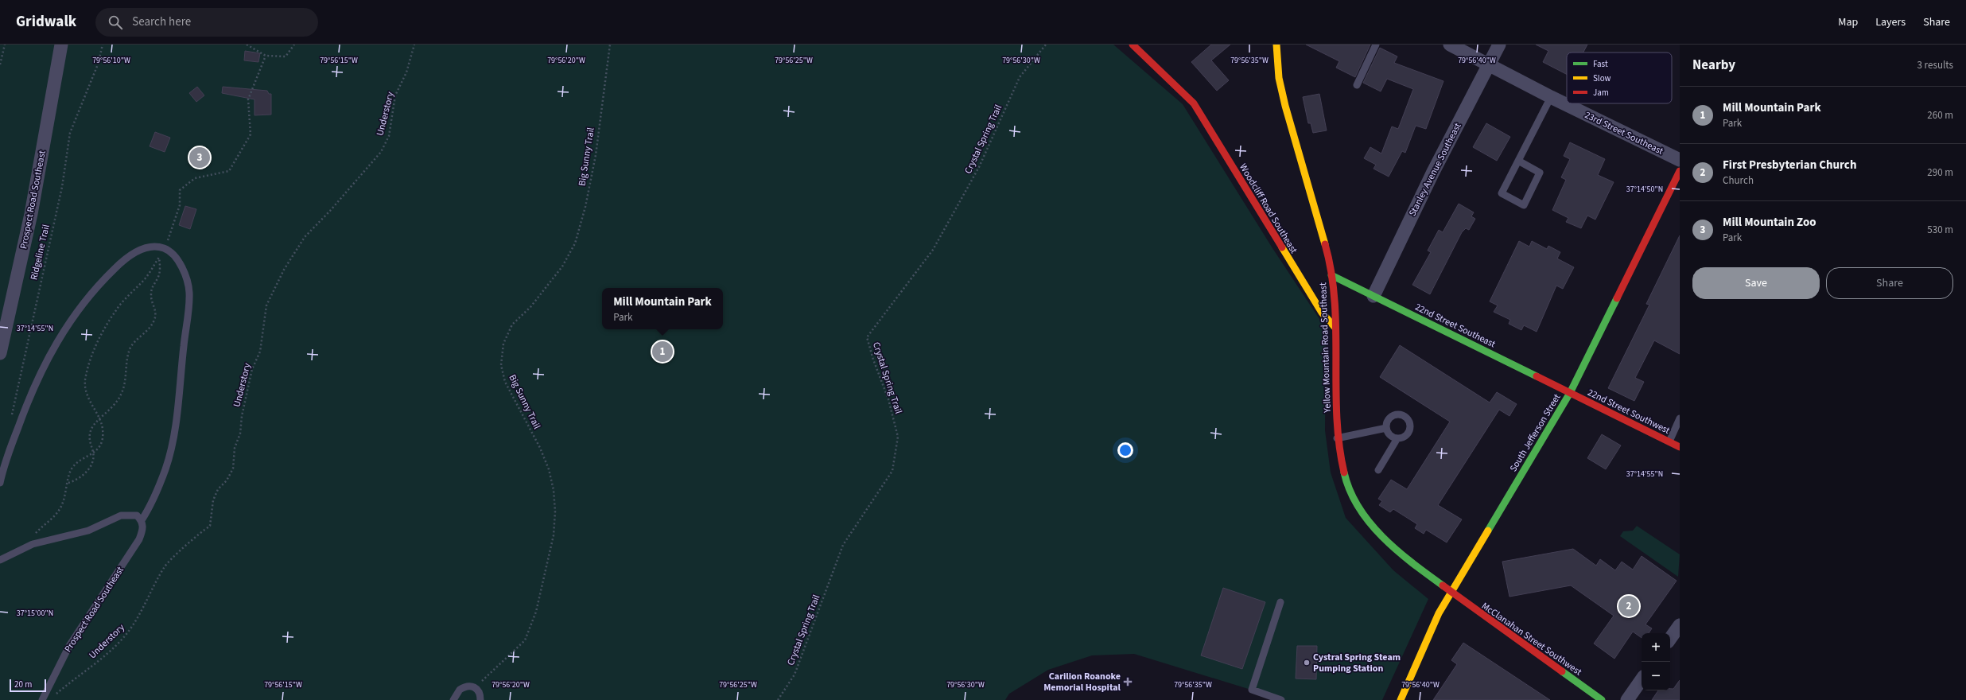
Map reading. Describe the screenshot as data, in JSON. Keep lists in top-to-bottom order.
{
  "streets": {
    "street": [
      "23rd Street Southeast",
      "Stanley Avenue Southeast",
      "Prospect Road Southeast",
      "Woodcliff Road Southeast",
      "22nd Street Southeast",
      "Yellow Mountain Road Southeast",
      "22nd Street Southwest",
      "South Jefferson Street",
      "McClanahan Street Southwest"
    ],
    "path": [
      "Understory",
      "Crystal Spring Trail",
      "Big Sunny Trail",
      "Ridgeline Trail"
    ]
  },
  "crossings": [
    ["23rd Street Southeast", "Stanley Avenue Southeast"],
    ["Stanley Avenue Southeast", "22nd Street Southeast"],
    ["Woodcliff Road Southeast", "Yellow Mountain Road Southeast"],
    ["22nd Street Southeast", "Yellow Mountain Road Southeast"],
    ["22nd Street Southeast", "22nd Street Southwest"],
    ["22nd Street Southeast", "South Jefferson Street"],
    ["Yellow Mountain Road Southeast", "South Jefferson Street"],
    ["Yellow Mountain Road Southeast", "McClanahan Street Southwest"],
    ["22nd Street Southwest", "South Jefferson Street"],
    ["South Jefferson Street", "McClanahan Street Southwest"]
  ],
  "places": {
    "other": ["Cystral Spring Steam Pumping Station"],
    "health": ["Carilion Roanoke Memorial Hospital"]
  },
  "legend": ["Fast", "Slow", "Jam"],
  "scale_bar": "20 m",
  "page": {
    "header": "Gridwalk",
    "search": "Search here",
    "nav": ["Map", "Layers", "Share"],
    "heading": ["Nearby", "3 results"],
    "list": [
      {
        "mark": "1",
        "name": "Mill Mountain Park",
        "note": "Park",
        "value": "260 m"
      },
      {
        "mark": "2",
        "name": "First Presbyterian Church",
        "note": "Church",
        "value": "290 m"
      },
      {
        "mark": "3",
        "name": "Mill Mountain Zoo",
        "note": "Park",
        "value": "530 m"
      }
    ],
    "pins": ["3", "1", "2"],
    "buttons": ["Save", "Share"],
    "popup": ["Mill Mountain Park", "Park"],
    "map_buttons": ["+", "−"],
    "scale": "20 m"
  },
  "coordinates": [
    "79°56'10\"W",
    "79°56'15\"W",
    "79°56'20\"W",
    "79°56'25\"W",
    "79°56'30\"W",
    "79°56'35\"W",
    "79°56'40\"W",
    "37°14'50\"N",
    "37°14'55\"N",
    "37°15'00\"N"
  ]
}
